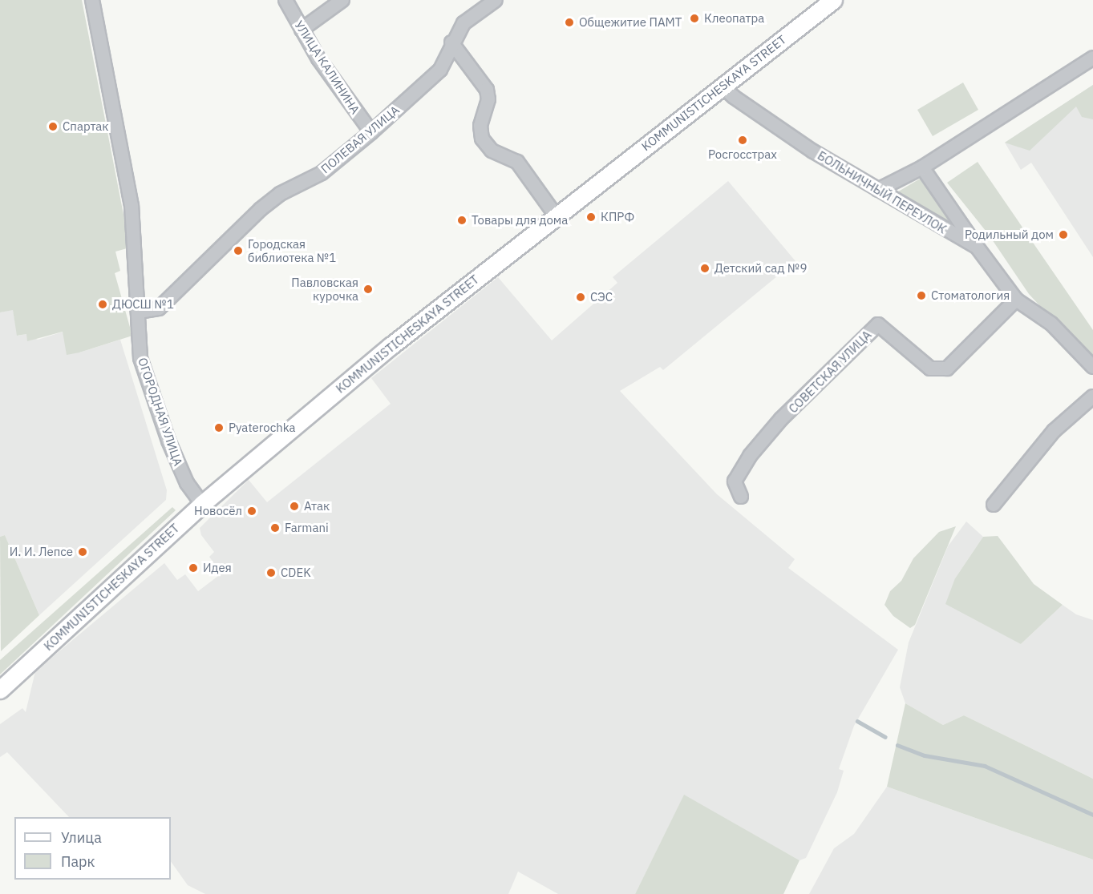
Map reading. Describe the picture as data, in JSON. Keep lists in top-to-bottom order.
{
  "streets": {
    "main road": ["KOMMUNISTICHESKAYA STREET"],
    "street": [
      "УЛИЦА КАЛИНИНА",
      "ПОЛЕВАЯ УЛИЦА",
      "БОЛЬНИЧНЫЙ ПЕРЕУЛОК",
      "СОВЕТСКАЯ УЛИЦА",
      "ОГОРОДНАЯ УЛИЦА"
    ]
  },
  "crossings": [
    ["УЛИЦА КАЛИНИНА", "ПОЛЕВАЯ УЛИЦА"],
    ["KOMMUNISTICHESKAYA STREET", "БОЛЬНИЧНЫЙ ПЕРЕУЛОК"],
    ["KOMMUNISTICHESKAYA STREET", "ОГОРОДНАЯ УЛИЦА"],
    ["ПОЛЕВАЯ УЛИЦА", "ОГОРОДНАЯ УЛИЦА"],
    ["БОЛЬНИЧНЫЙ ПЕРЕУЛОК", "СОВЕТСКАЯ УЛИЦА"]
  ],
  "places": [
    "Клеопатра",
    "Общежитие ПАМТ",
    "Спартак",
    "Росгосстрах",
    "КПРФ",
    "Товары для дома",
    "Родильный дом",
    "Городская библиотека №1",
    "Детский сад №9",
    "Павловская курочка",
    "Cтоматология",
    "СЭС",
    "ДЮСШ №1",
    "Pyaterochka",
    "Атак",
    "Новосёл",
    "Farmani",
    "И. И. Лепсе",
    "Идея",
    "CDEK"
  ],
  "legend": ["Улица", "Парк"]
}
